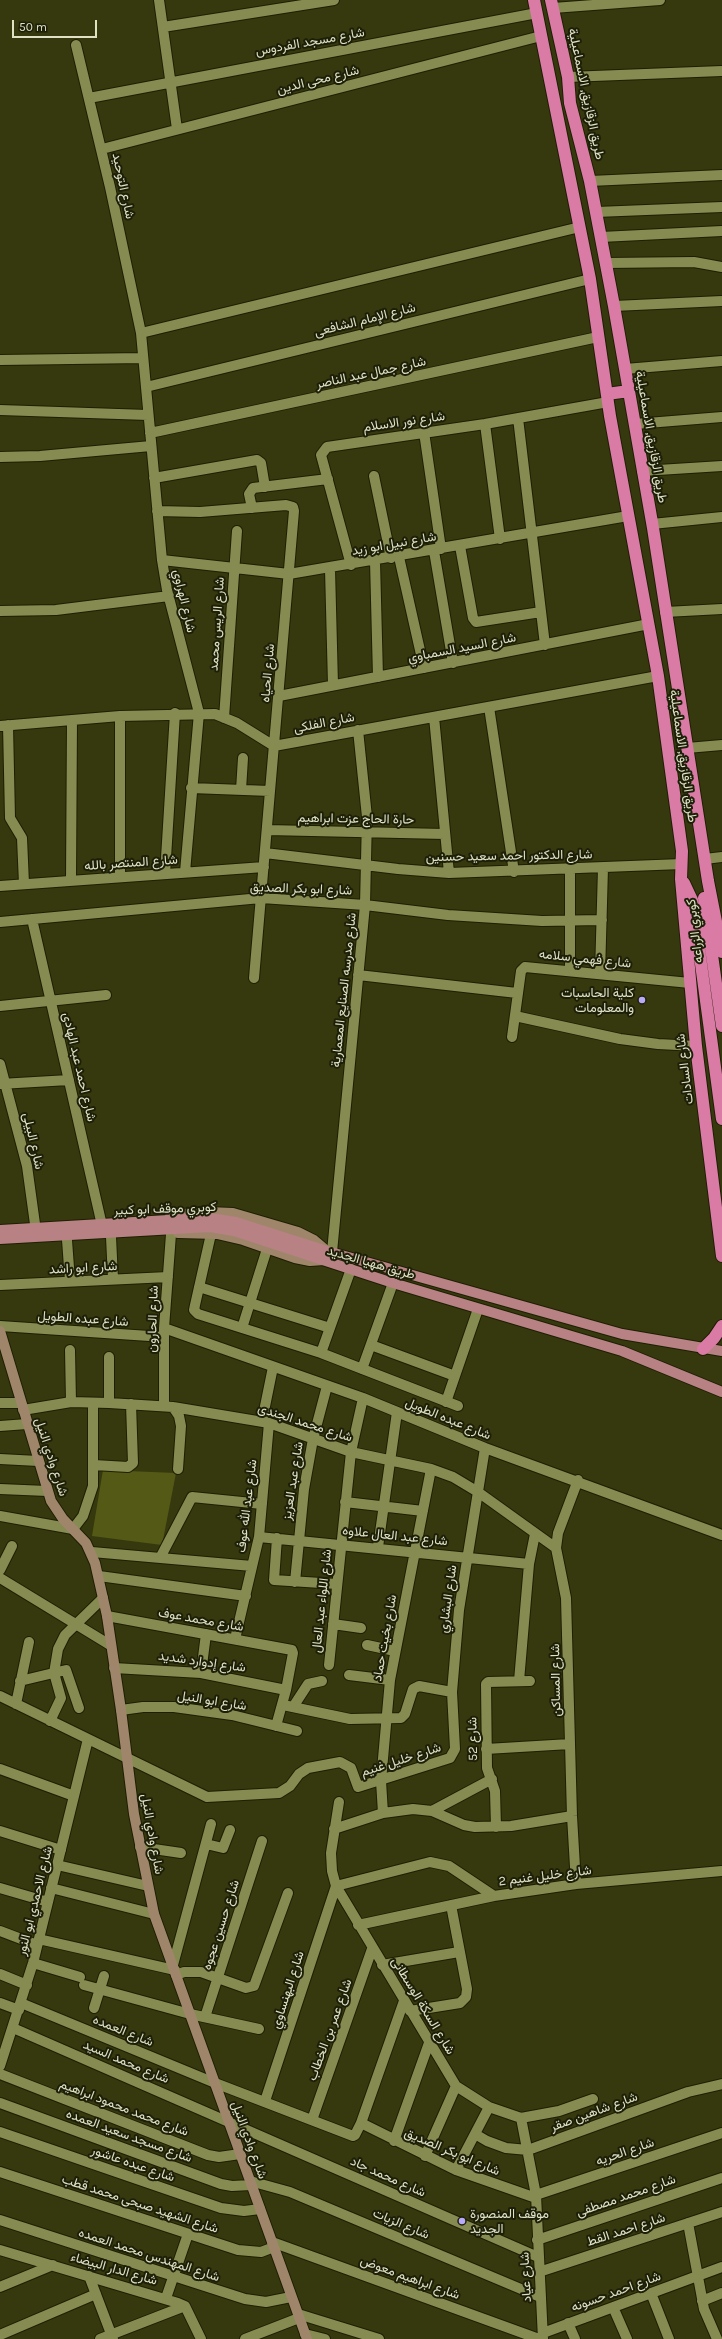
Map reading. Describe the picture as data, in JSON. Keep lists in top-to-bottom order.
{
  "streets": {
    "highway": ["طريق الزقازيق, الاسماعيلية", "كوبري الزراعه", "شارع السادات"],
    "main road": ["كوبري موقف ابو كبير", "طريق ههيا الجديد"],
    "street": [
      "شارع مسجد الفردوس",
      "شارع محى الدين",
      "شارع التوحيد",
      "شارع الإمام الشافعى",
      "شارع جمال عبد الناصر",
      "شارع نور الاسلام",
      "شارع نبيل ابو زيد",
      "شارع الهراوي",
      "شارع الريس محمد",
      "شارع السيد السمباوي",
      "شارع الحياه",
      "شارع الفلكى",
      "حارة الحاج عزت ابراهيم",
      "شارع الدكتور احمد سعيد حسنين",
      "شارع المنتصر بالله",
      "شارع ابو بكر الصديق",
      "شارع فهمي سلامه",
      "شارع مدرسه الصنايع المعمارية",
      "شارع احمد عبد الهادى",
      "شارع البيلى",
      "شارع ابو راشد",
      "شارع عبده الطويل",
      "شارع الحارون",
      "شارع محمد الجندى",
      "شارع وادي النيل",
      "شارع عبد العزيز",
      "شارع عبد الله عوف",
      "شارع عبد العال علاوه",
      "شارع البشاري",
      "شارع اللواء عبد العال",
      "شارع محمد عوف",
      "شارع بخيت حماد",
      "شارع إدوارد شديد",
      "شارع المساكن",
      "شارع ابو النيل",
      "شارع 52",
      "شارع خليل غنيم",
      "شارع خليل غنيم 2",
      "شارع الاحمدي ابو النور",
      "شارع حسين عجوه",
      "شارع البهنساوي",
      "شارع السكة الوسطانى",
      "شارع عمر بن الخطاب",
      "شارع العمده",
      "شارع محمد السيد",
      "شارع محمد محمود ابراهيم",
      "شارع شاهين صقر",
      "شارع مسجد سعيد العمده",
      "شارع الحريه",
      "شارع عبده عاشور",
      "شارع محمد جاد",
      "شارع محمد مصطفى",
      "شارع الشهيد صبحى محمد قطب",
      "شارع الزيات",
      "شارع احمد القط",
      "شارع المهندس محمد العمده",
      "شارع الدار البيضاء",
      "شارع عياد",
      "شارع ابراهيم معوض",
      "شارع احمد حسونه"
    ]
  },
  "crossings": [
    ["شارع مسجد الفردوس", "طريق الزقازيق, الاسماعيلية"],
    ["شارع مسجد الفردوس", "شارع التوحيد"],
    ["شارع محى الدين", "طريق الزقازيق, الاسماعيلية"],
    ["شارع محى الدين", "شارع التوحيد"],
    ["طريق الزقازيق, الاسماعيلية", "شارع الإمام الشافعى"],
    ["طريق الزقازيق, الاسماعيلية", "شارع جمال عبد الناصر"],
    ["طريق الزقازيق, الاسماعيلية", "شارع نور الاسلام"],
    ["طريق الزقازيق, الاسماعيلية", "شارع نبيل ابو زيد"],
    ["طريق الزقازيق, الاسماعيلية", "شارع السيد السمباوي"],
    ["طريق الزقازيق, الاسماعيلية", "شارع الفلكى"],
    ["طريق الزقازيق, الاسماعيلية", "شارع الدكتور احمد سعيد حسنين"],
    ["طريق الزقازيق, الاسماعيلية", "كوبري الزراعه"],
    ["طريق الزقازيق, الاسماعيلية", "شارع السادات"],
    ["شارع التوحيد", "شارع الهراوي"],
    ["شارع الإمام الشافعى", "شارع الهراوي"],
    ["شارع جمال عبد الناصر", "شارع الهراوي"],
    ["شارع نور الاسلام", "شارع نبيل ابو زيد"],
    ["شارع نبيل ابو زيد", "شارع الهراوي"],
    ["شارع نبيل ابو زيد", "شارع الريس محمد"],
    ["شارع نبيل ابو زيد", "شارع الحياه"],
    ["شارع الهراوي", "شارع الحياه"],
    ["شارع الهراوي", "شارع المنتصر بالله"],
    ["شارع السيد السمباوي", "شارع الحياه"],
    ["شارع الحياه", "شارع الفلكى"],
    ["شارع الحياه", "حارة الحاج عزت ابراهيم"],
    ["شارع الحياه", "شارع الدكتور احمد سعيد حسنين"],
    ["شارع الحياه", "شارع المنتصر بالله"],
    ["شارع الحياه", "شارع ابو بكر الصديق"],
    ["شارع الفلكى", "شارع مدرسه الصنايع المعمارية"],
    ["حارة الحاج عزت ابراهيم", "شارع مدرسه الصنايع المعمارية"],
    ["شارع الدكتور احمد سعيد حسنين", "شارع مدرسه الصنايع المعمارية"],
    ["شارع ابو بكر الصديق", "شارع مدرسه الصنايع المعمارية"],
    ["شارع ابو بكر الصديق", "شارع احمد عبد الهادى"],
    ["شارع ابو بكر الصديق", "شارع الحريه"],
    ["شارع ابو بكر الصديق", "شارع عياد"],
    ["كوبري الزراعه", "شارع السادات"],
    ["شارع فهمي سلامه", "شارع السادات"],
    ["شارع مدرسه الصنايع المعمارية", "كوبري موقف ابو كبير"],
    ["شارع مدرسه الصنايع المعمارية", "طريق ههيا الجديد"],
    ["شارع احمد عبد الهادى", "طريق ههيا الجديد"],
    ["شارع البيلى", "طريق ههيا الجديد"],
    ["كوبري موقف ابو كبير", "طريق ههيا الجديد"],
    ["طريق ههيا الجديد", "شارع الحارون"],
    ["شارع ابو راشد", "شارع الحارون"],
    ["شارع عبده الطويل", "شارع الحارون"],
    ["شارع عبده الطويل", "شارع عبد العزيز"],
    ["شارع عبده الطويل", "شارع عبد الله عوف"],
    ["شارع عبده الطويل", "شارع البشاري"],
    ["شارع عبده الطويل", "شارع اللواء عبد العال"],
    ["شارع عبده الطويل", "شارع المساكن"],
    ["شارع الحارون", "شارع محمد الجندى"],
    ["شارع محمد الجندى", "شارع وادي النيل"],
    ["شارع محمد الجندى", "شارع عبد العزيز"],
    ["شارع محمد الجندى", "شارع عبد الله عوف"],
    ["شارع محمد الجندى", "شارع البشاري"],
    ["شارع محمد الجندى", "شارع اللواء عبد العال"],
    ["شارع محمد الجندى", "شارع بخيت حماد"],
    ["شارع محمد الجندى", "شارع المساكن"],
    ["شارع وادي النيل", "شارع محمد عوف"],
    ["شارع وادي النيل", "شارع إدوارد شديد"],
    ["شارع وادي النيل", "شارع ابو النيل"],
    ["شارع وادي النيل", "شارع خليل غنيم"],
    ["شارع وادي النيل", "شارع العمده"],
    ["شارع وادي النيل", "شارع محمد السيد"],
    ["شارع وادي النيل", "شارع محمد محمود ابراهيم"],
    ["شارع وادي النيل", "شارع مسجد سعيد العمده"],
    ["شارع وادي النيل", "شارع عبده عاشور"],
    ["شارع وادي النيل", "شارع محمد جاد"],
    ["شارع وادي النيل", "شارع الشهيد صبحى محمد قطب"],
    ["شارع وادي النيل", "شارع الزيات"],
    ["شارع وادي النيل", "شارع المهندس محمد العمده"],
    ["شارع وادي النيل", "شارع ابراهيم معوض"],
    ["شارع عبد العزيز", "شارع عبد العال علاوه"],
    ["شارع عبد الله عوف", "شارع عبد العال علاوه"],
    ["شارع عبد الله عوف", "شارع محمد عوف"],
    ["شارع عبد العال علاوه", "شارع البشاري"],
    ["شارع عبد العال علاوه", "شارع اللواء عبد العال"],
    ["شارع عبد العال علاوه", "شارع بخيت حماد"],
    ["شارع البشاري", "شارع خليل غنيم"],
    ["شارع محمد عوف", "شارع إدوارد شديد"],
    ["شارع بخيت حماد", "شارع خليل غنيم"],
    ["شارع المساكن", "شارع خليل غنيم 2"],
    ["شارع خليل غنيم 2", "شارع البهنساوي"],
    ["شارع خليل غنيم 2", "شارع السكة الوسطانى"],
    ["شارع الاحمدي ابو النور", "شارع العمده"],
    ["شارع الاحمدي ابو النور", "شارع محمد السيد"],
    ["شارع البهنساوي", "شارع السكة الوسطانى"],
    ["شارع السكة الوسطانى", "شارع عمر بن الخطاب"],
    ["شارع السكة الوسطانى", "شارع عياد"],
    ["شارع محمد السيد", "شارع محمد جاد"],
    ["شارع شاهين صقر", "شارع عياد"],
    ["شارع مسجد سعيد العمده", "شارع الزيات"],
    ["شارع الحريه", "شارع عياد"],
    ["شارع محمد جاد", "شارع عياد"],
    ["شارع محمد مصطفى", "شارع عياد"],
    ["شارع الشهيد صبحى محمد قطب", "شارع ابراهيم معوض"],
    ["شارع الزيات", "شارع عياد"],
    ["شارع احمد القط", "شارع عياد"],
    ["شارع عياد", "شارع ابراهيم معوض"],
    ["شارع عياد", "شارع احمد حسونه"],
    ["شارع ابراهيم معوض", "شارع احمد حسونه"]
  ],
  "places": ["كلية الحاسبات والمعلومات", "موقف المنصورة الجديد"],
  "scale_bar": "50 m"
}
